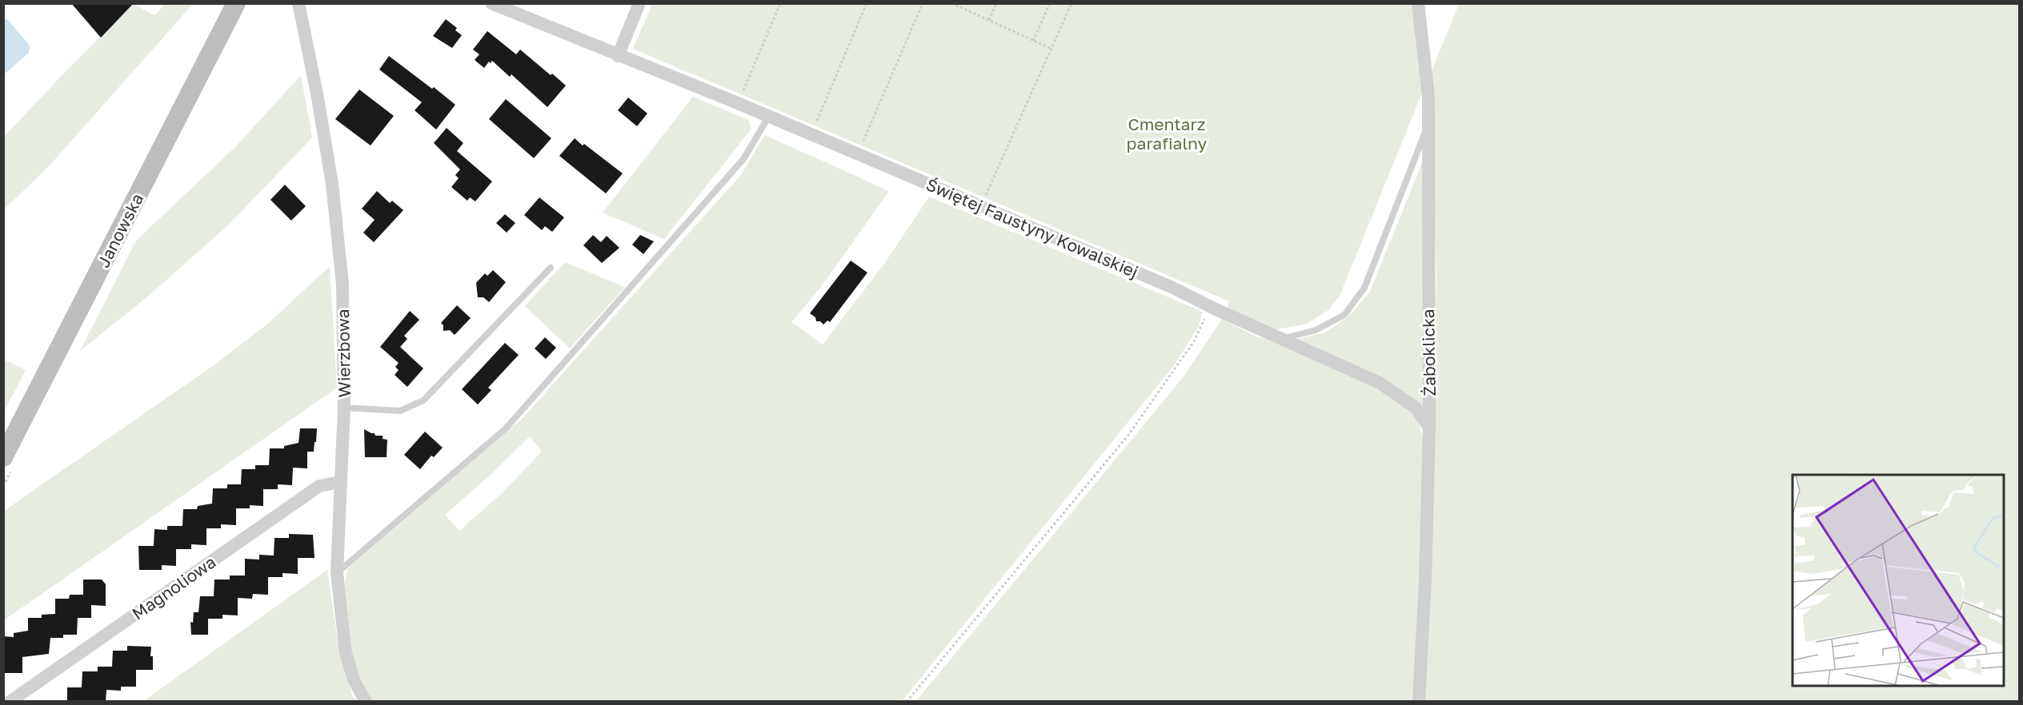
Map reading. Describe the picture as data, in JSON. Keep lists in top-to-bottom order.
{
  "streets": {
    "main road": ["Janowska"],
    "street": [
      "Świętej Faustyny Kowalskiej",
      "Żaboklicka",
      "Wierzbowa",
      "Magnoliowa"
    ]
  },
  "crossings": [
    ["Świętej Faustyny Kowalskiej", "Żaboklicka"],
    ["Wierzbowa", "Magnoliowa"]
  ],
  "parks": ["Cmentarz parafialny"]
}
